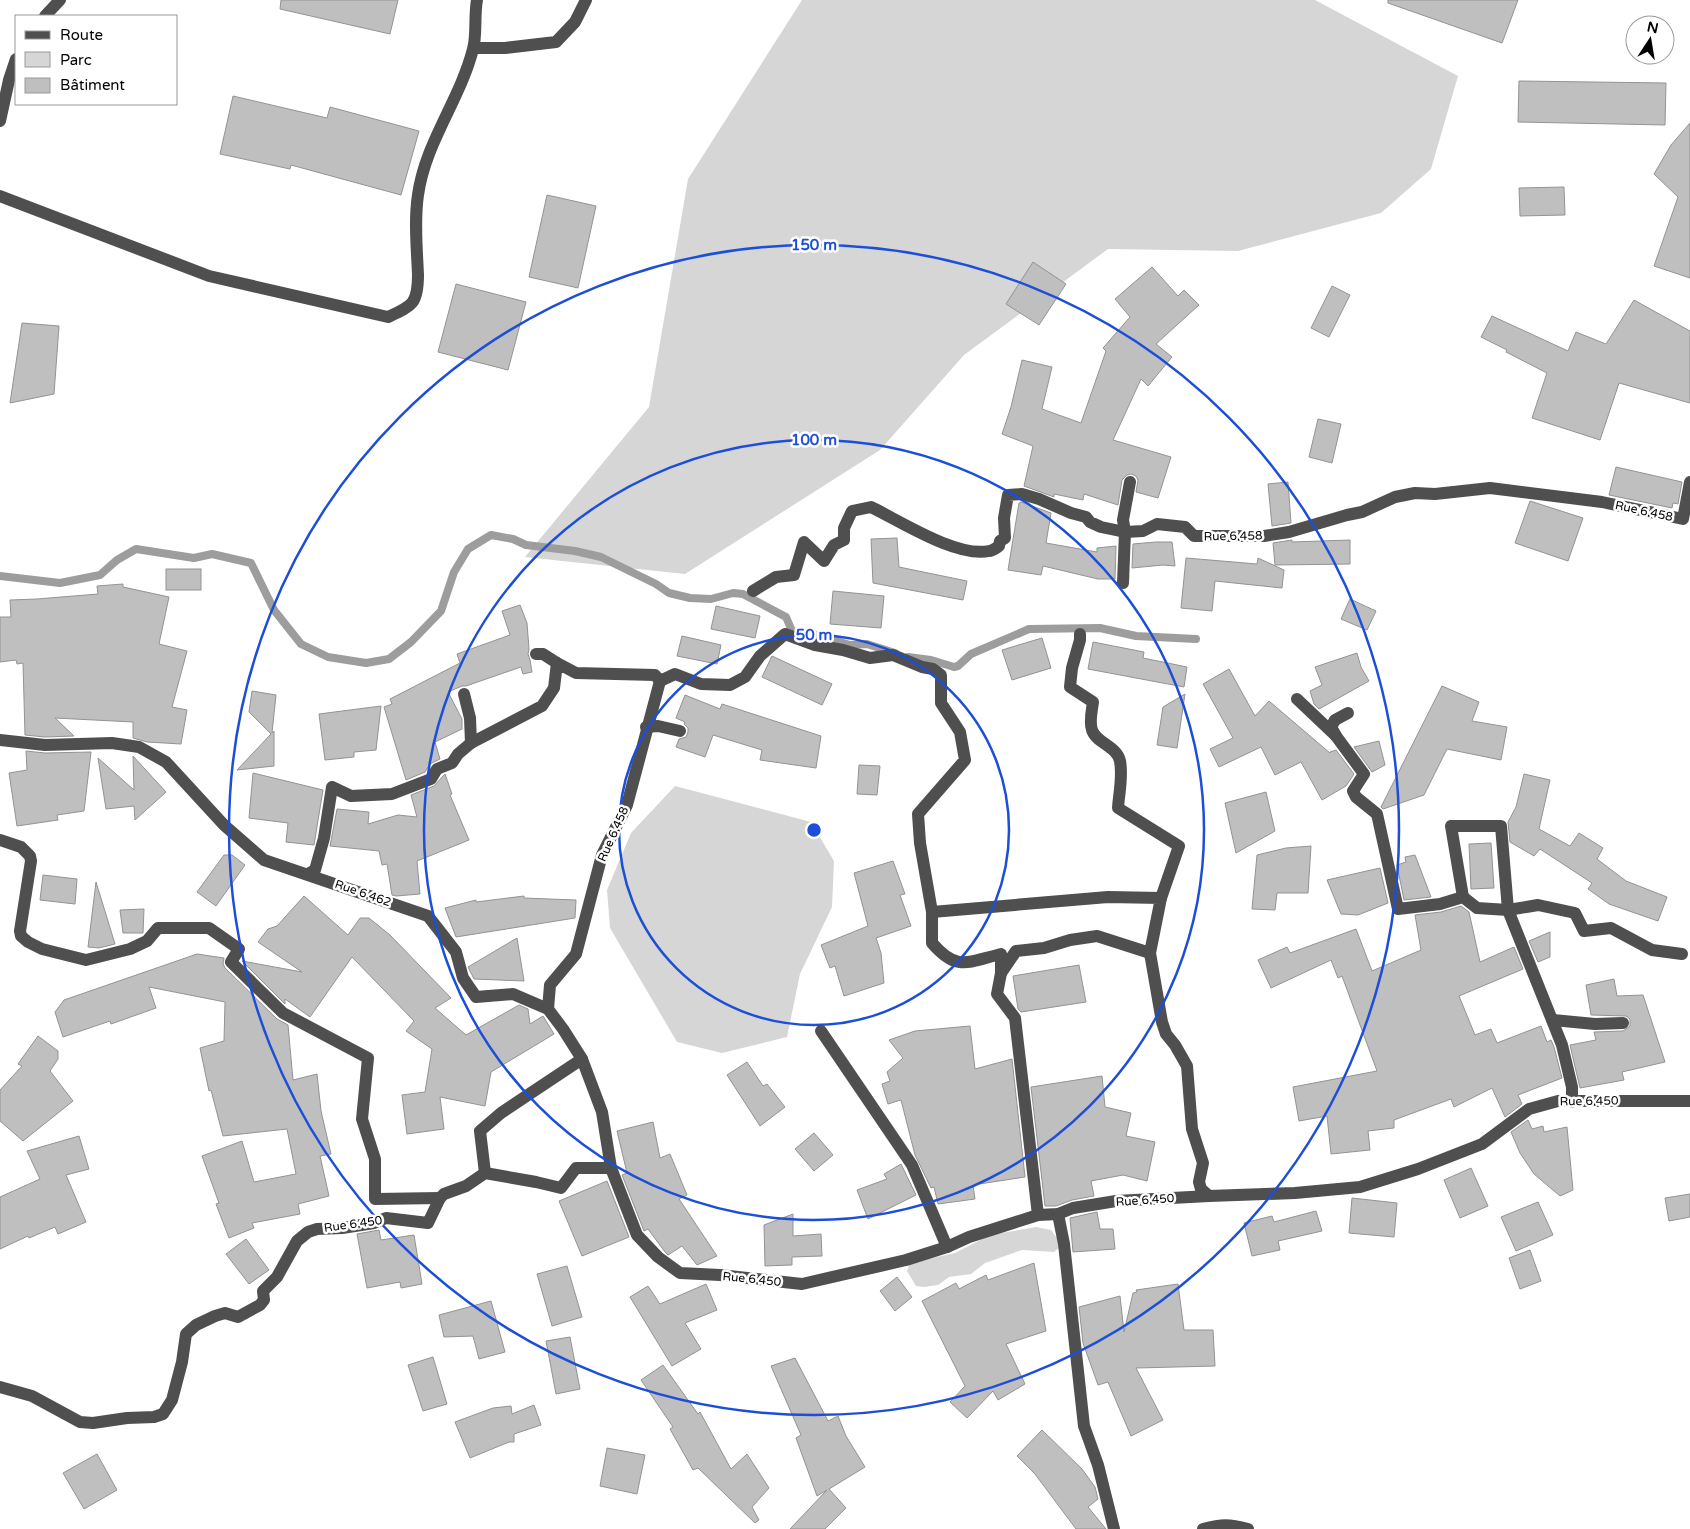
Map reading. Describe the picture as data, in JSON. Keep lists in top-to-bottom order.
{
  "streets": {
    "street": ["Rue 6.458", "Rue 6.462", "Rue 6.450"]
  },
  "crossings": [
    ["Rue 6.458", "Rue 6.462"]
  ],
  "legend": ["Route", "Parc", "Bâtiment"],
  "north": "top",
  "rings": ["150 m", "100 m", "50 m"]
}
